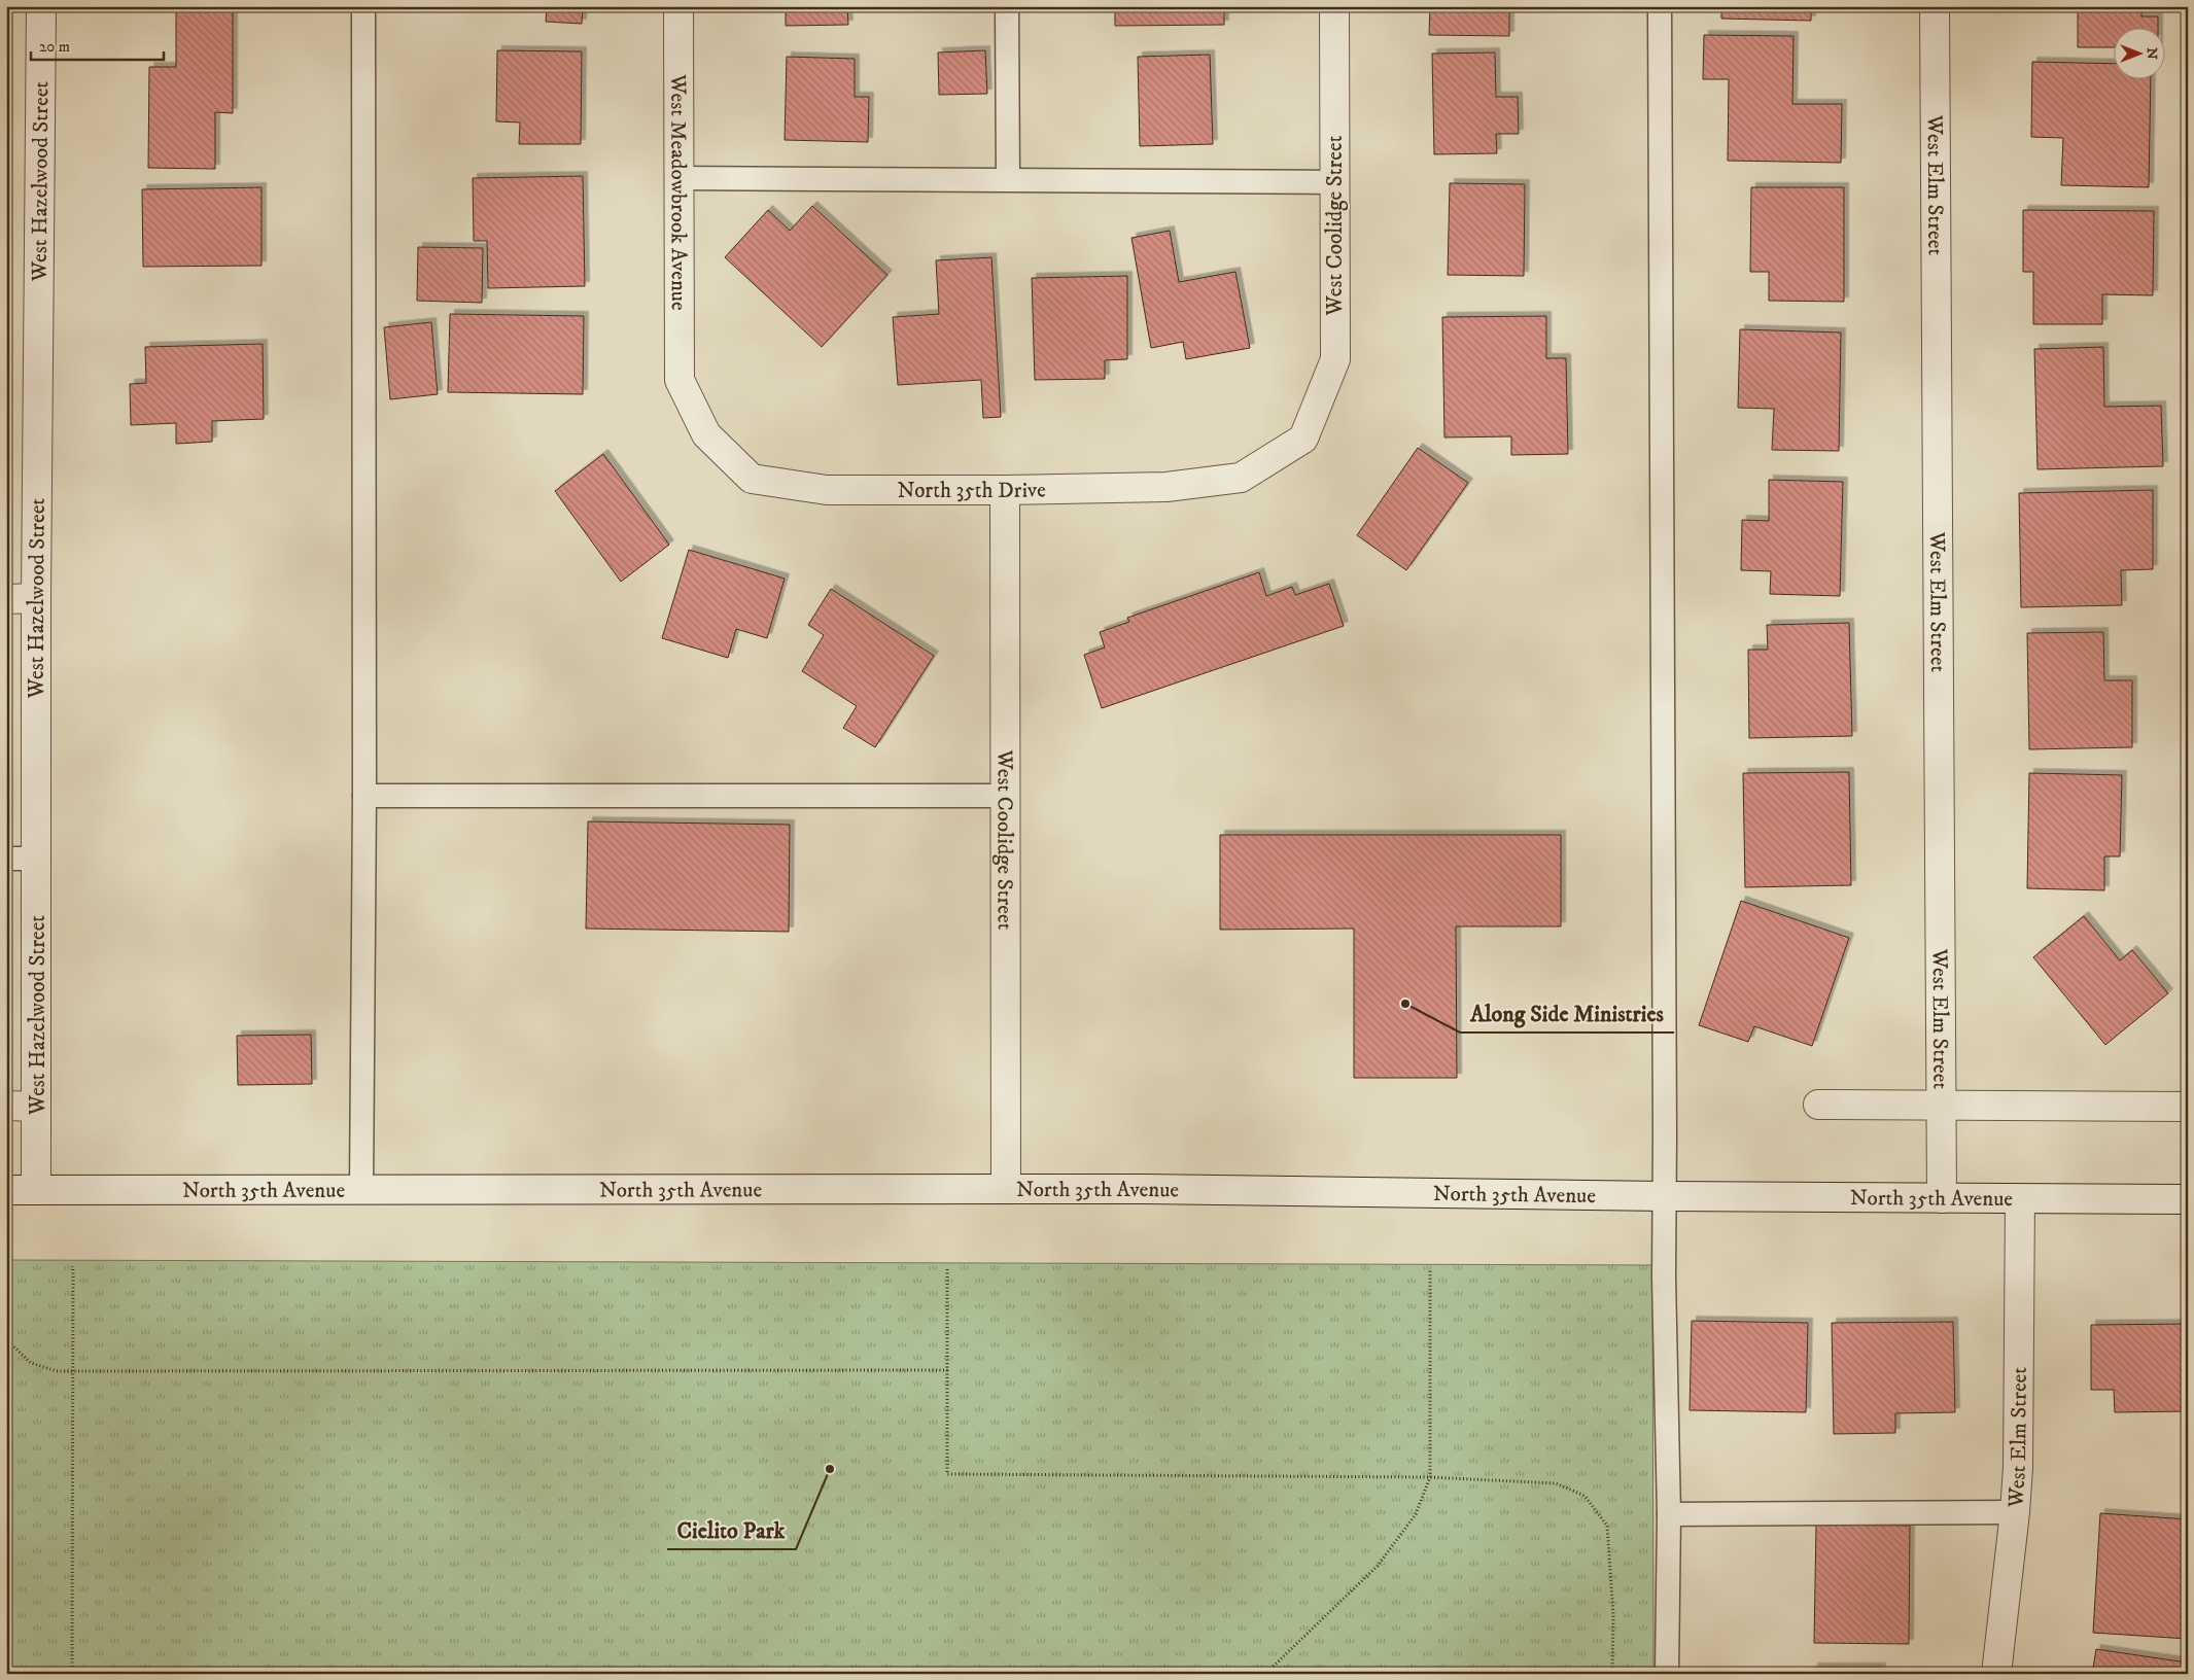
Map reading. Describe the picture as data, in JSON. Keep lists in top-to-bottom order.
{
  "streets": {
    "street": [
      "West Hazelwood Street",
      "West Elm Street",
      "West Meadowbrook Avenue",
      "West Coolidge Street",
      "North 35th Drive",
      "North 35th Avenue"
    ]
  },
  "crossings": [
    ["West Hazelwood Street", "North 35th Avenue"],
    ["West Elm Street", "North 35th Avenue"],
    ["West Meadowbrook Avenue", "North 35th Drive"],
    ["West Coolidge Street", "North 35th Drive"],
    ["West Coolidge Street", "North 35th Avenue"]
  ],
  "places": ["Along Side Ministries", "Cielito Park"],
  "scale_bar": "20 m",
  "north": "right"
}
